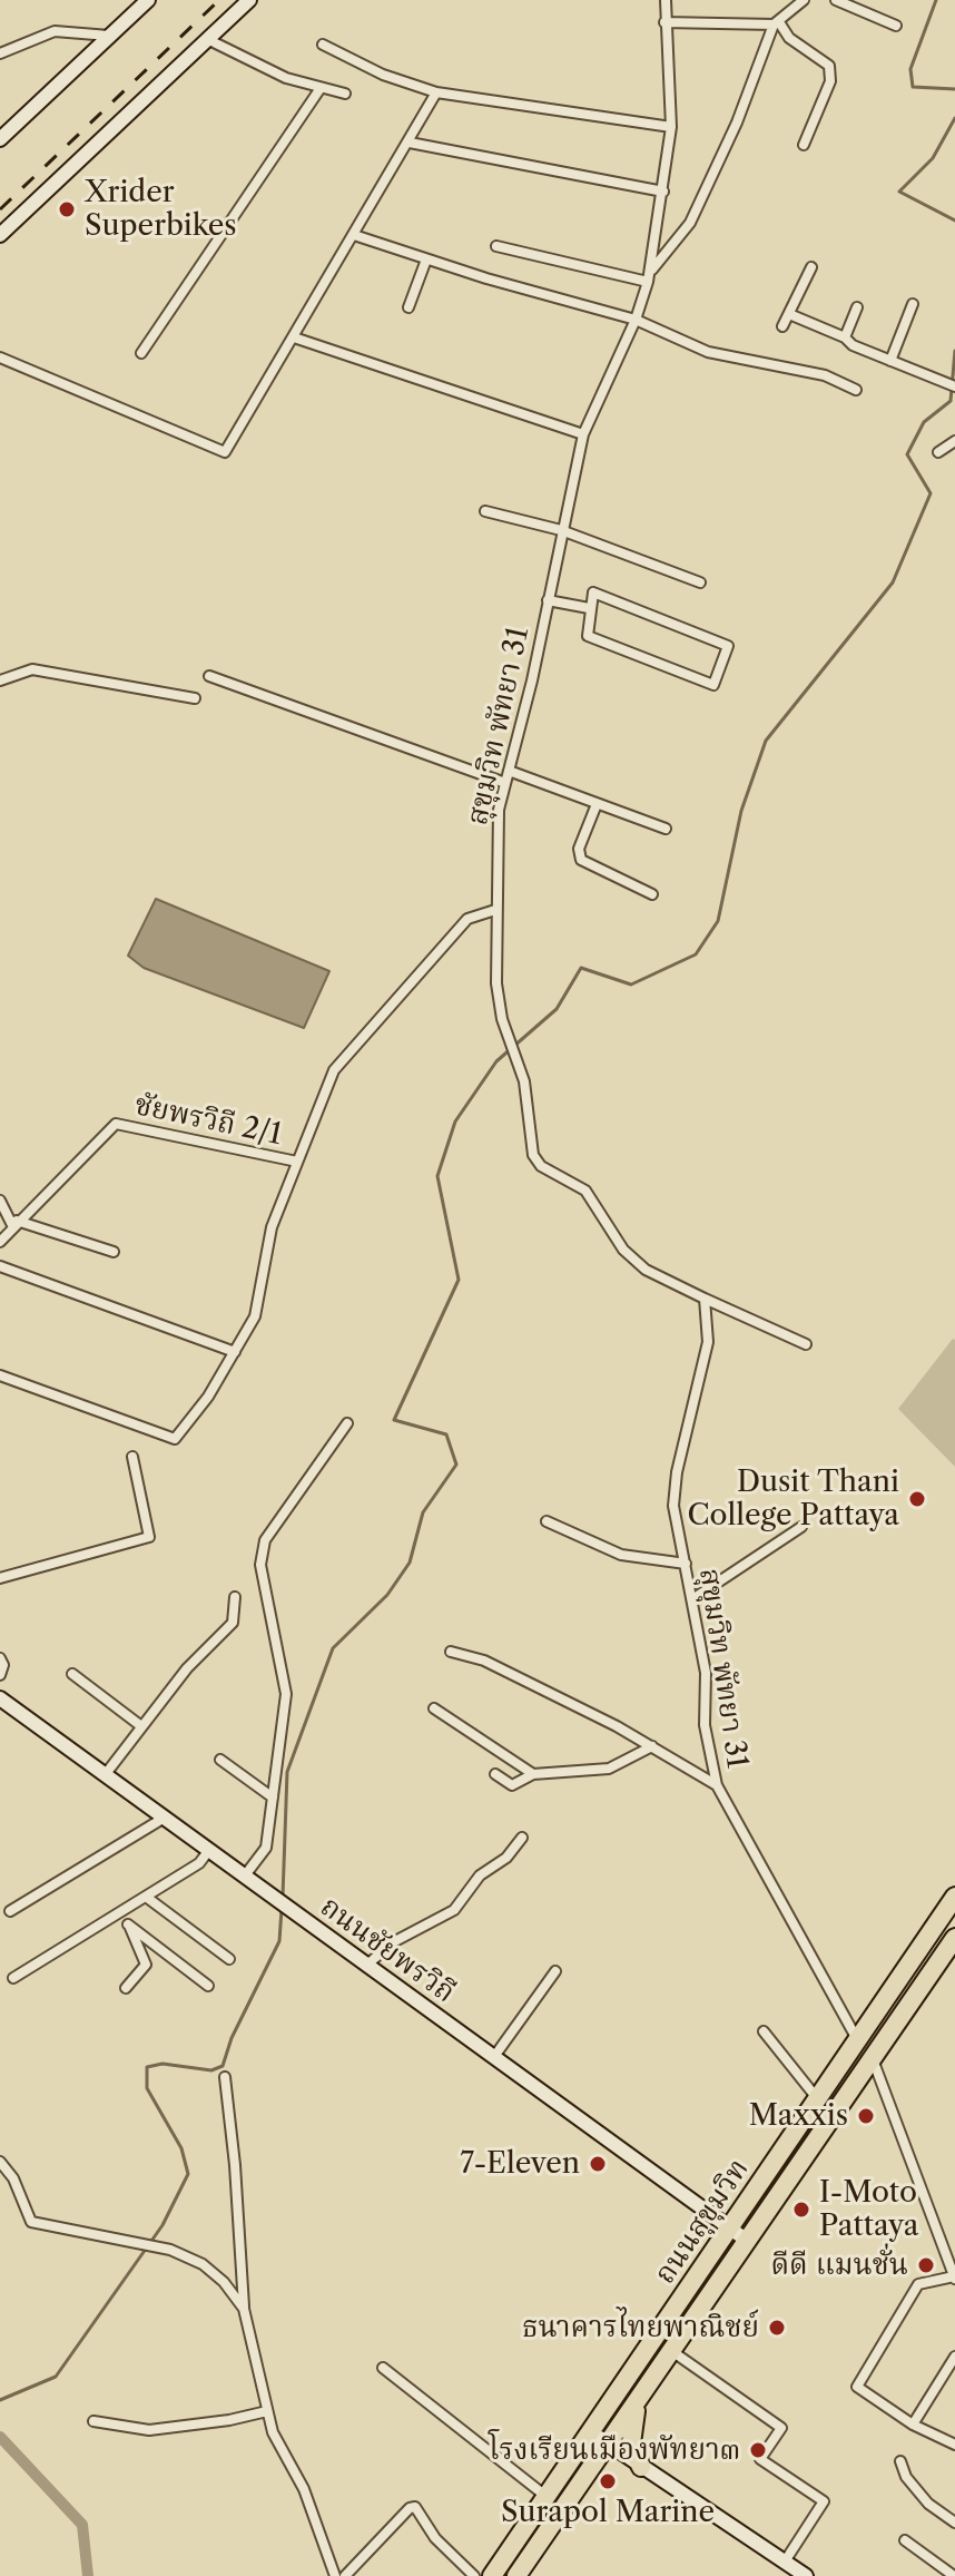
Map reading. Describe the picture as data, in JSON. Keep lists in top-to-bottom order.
{
  "streets": {
    "highway": ["ถนนสุขุมวิท"],
    "main road": ["ถนนชัยพรวิถี"],
    "street": ["สุขุมวิท พัทยา 31", "ชัยพรวิถี 2/1"]
  },
  "crossings": [
    ["สุขุมวิท พัทยา 31", "ถนนสุขุมวิท"],
    ["ถนนชัยพรวิถี", "ถนนสุขุมวิท"]
  ],
  "places": [
    "Xrider Superbikes",
    "Dusit Thani College Pattaya",
    "Maxxis",
    "7-Eleven",
    "I-Moto Pattaya",
    "ดีดี แมนชั่น",
    "ธนาคารไทยพาณิชย์",
    "โรงเรียนเมืองพัทยา๓",
    "Surapol Marine"
  ]
}
